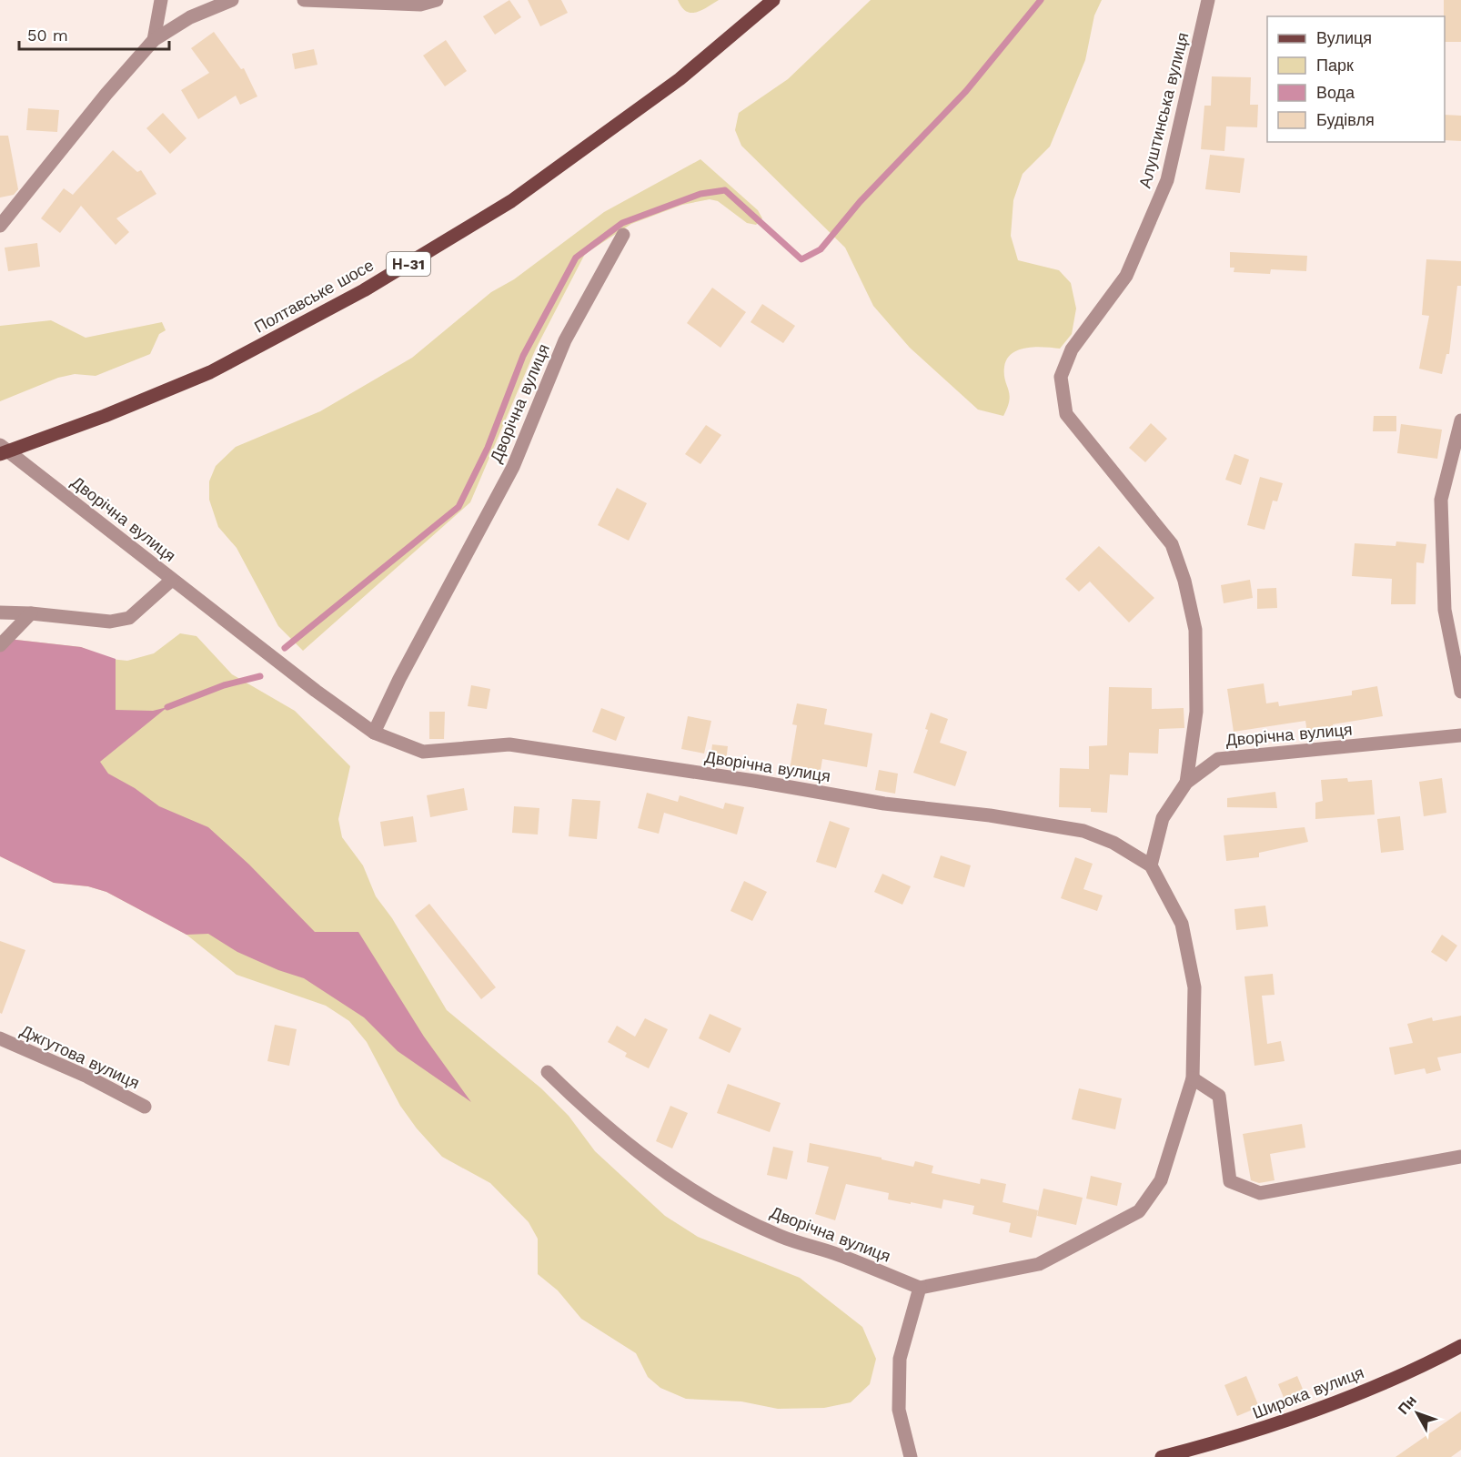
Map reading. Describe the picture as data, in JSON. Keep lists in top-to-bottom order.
{
  "streets": {
    "main road": ["Н-31", "Полтавське шосе", "Широка вулиця"],
    "street": ["Алуштинська вулиця", "Дворічна вулиця", "Джгутова вулиця"]
  },
  "crossings": [
    ["Алуштинська вулиця", "Дворічна вулиця"],
    ["Полтавське шосе", "Дворічна вулиця"]
  ],
  "legend": [
    "Вулиця",
    "Парк",
    "Вода",
    "Будівля"
  ],
  "scale_bar": "50 m",
  "north": "top left"
}
